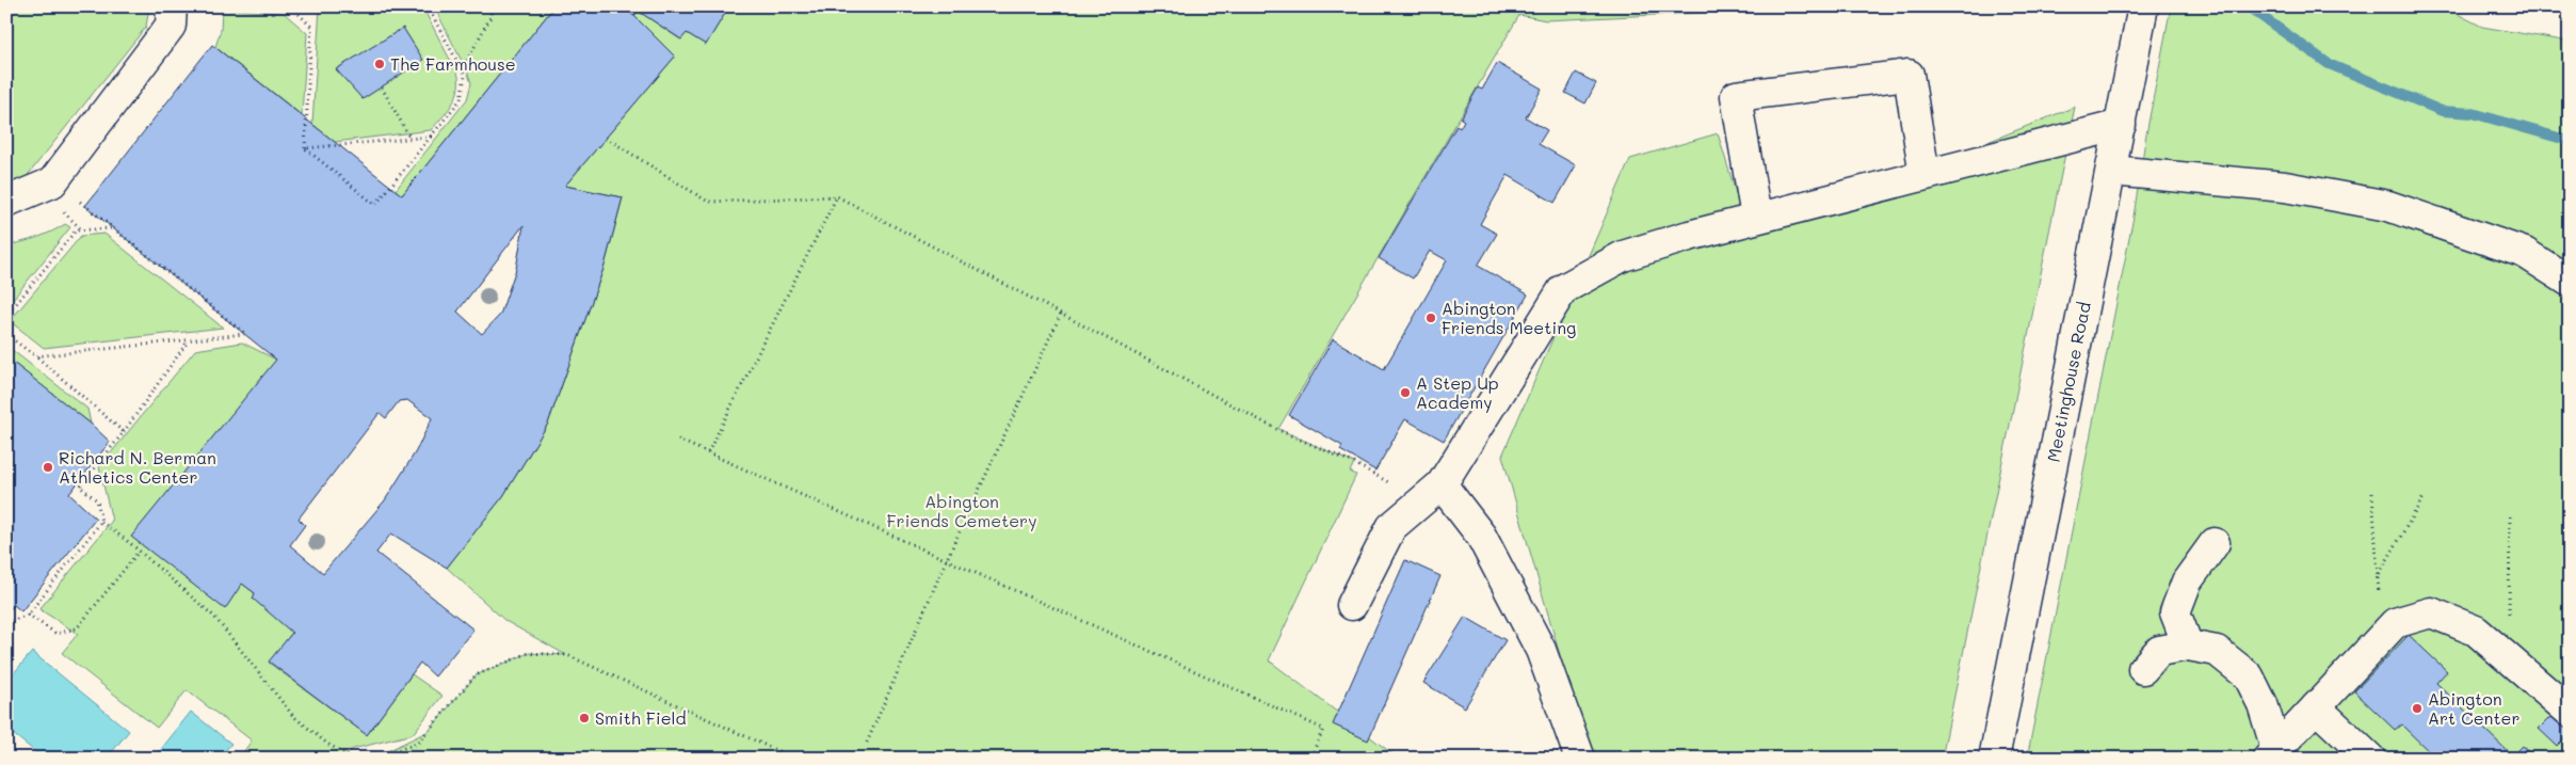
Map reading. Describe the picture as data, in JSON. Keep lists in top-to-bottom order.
{
  "streets": {
    "street": ["Meetinghouse Road"]
  },
  "parks": ["Abington Friends Cemetery"],
  "places": [
    "The Farmhouse",
    "Abington Friends Meeting",
    "A Step Up Academy",
    "Richard N. Berman Athletics Center",
    "Abington Art Center",
    "Smith Field"
  ]
}
